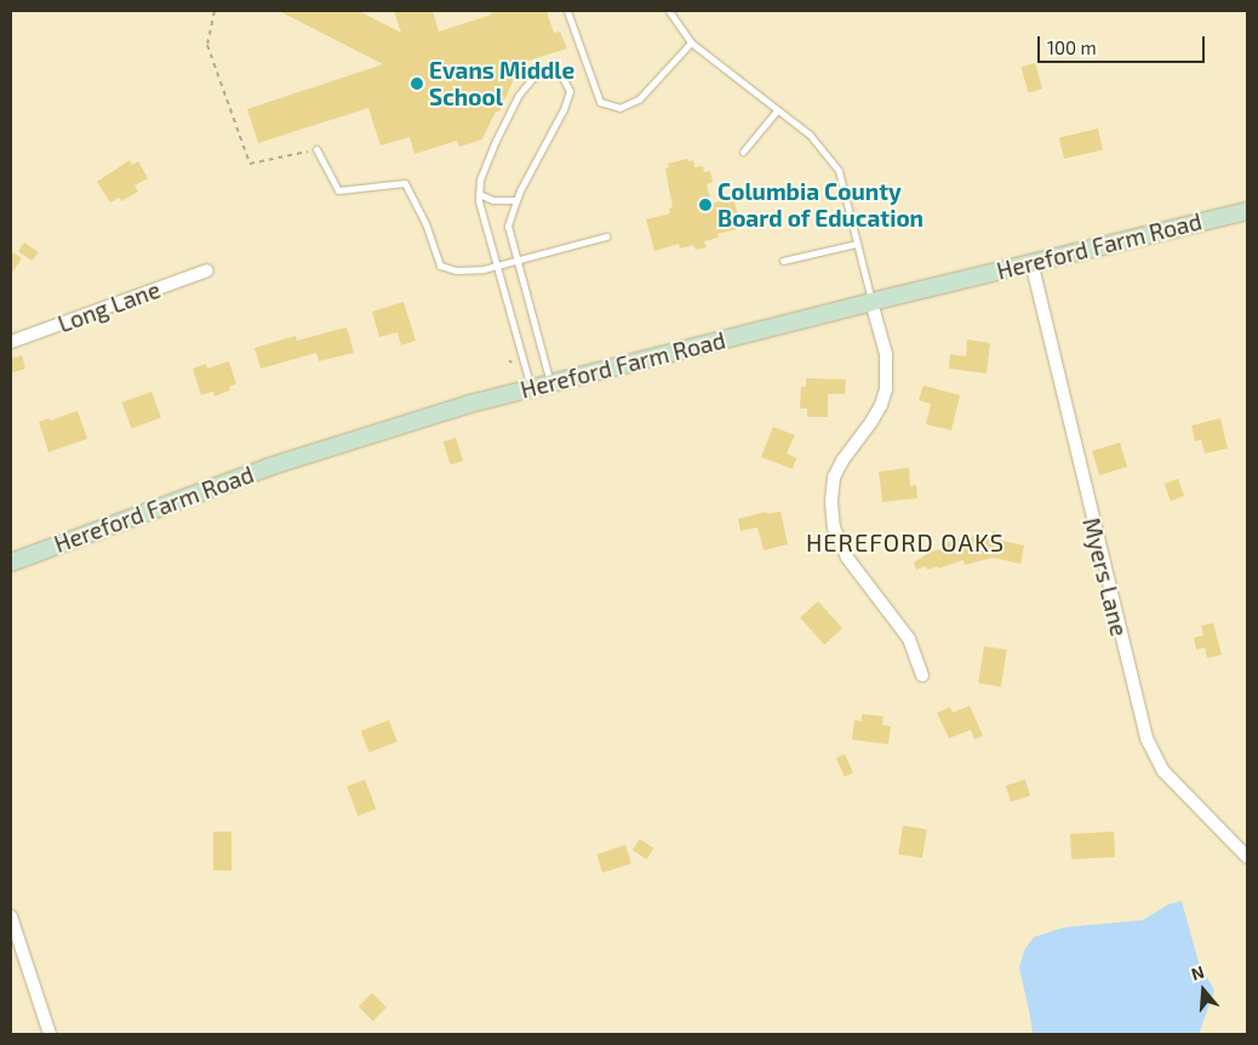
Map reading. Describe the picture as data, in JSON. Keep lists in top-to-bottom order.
{
  "streets": {
    "street": ["Hereford Farm Road", "Long Lane", "Myers Lane"]
  },
  "crossings": [
    ["Hereford Farm Road", "Myers Lane"]
  ],
  "districts": ["HEREFORD OAKS"],
  "places": ["Evans Middle School", "Columbia County Board of Education"],
  "scale_bar": "100 m",
  "north": "top"
}
